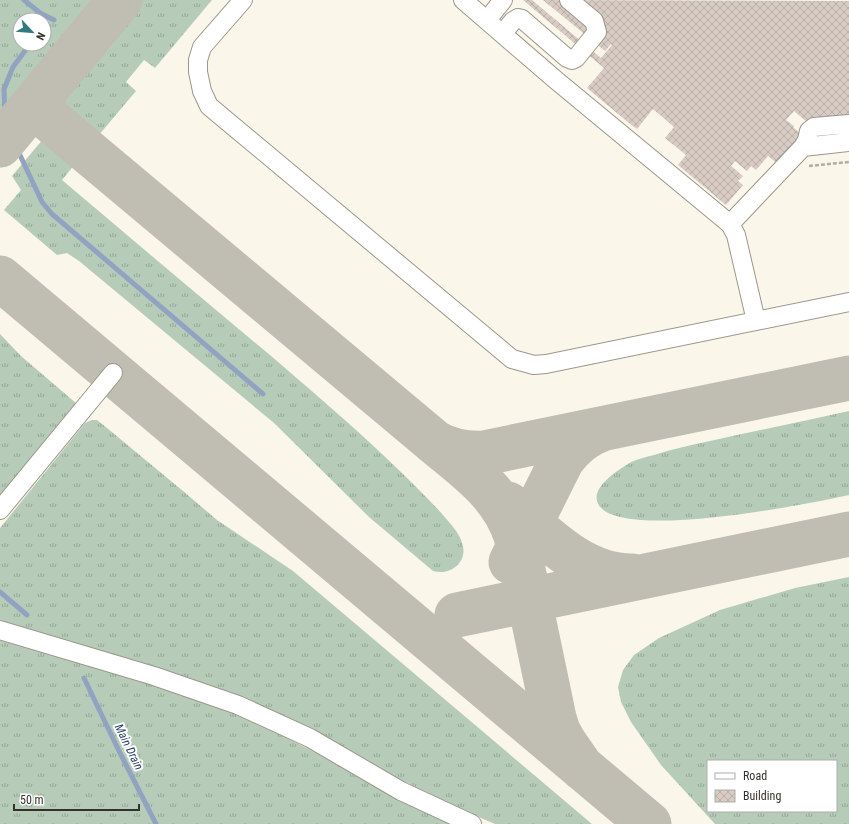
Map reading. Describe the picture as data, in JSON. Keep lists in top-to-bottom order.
{
  "water": ["Main Drain"],
  "legend": ["Road", "Building"],
  "scale_bar": "50 m",
  "north": "bottom right"
}
